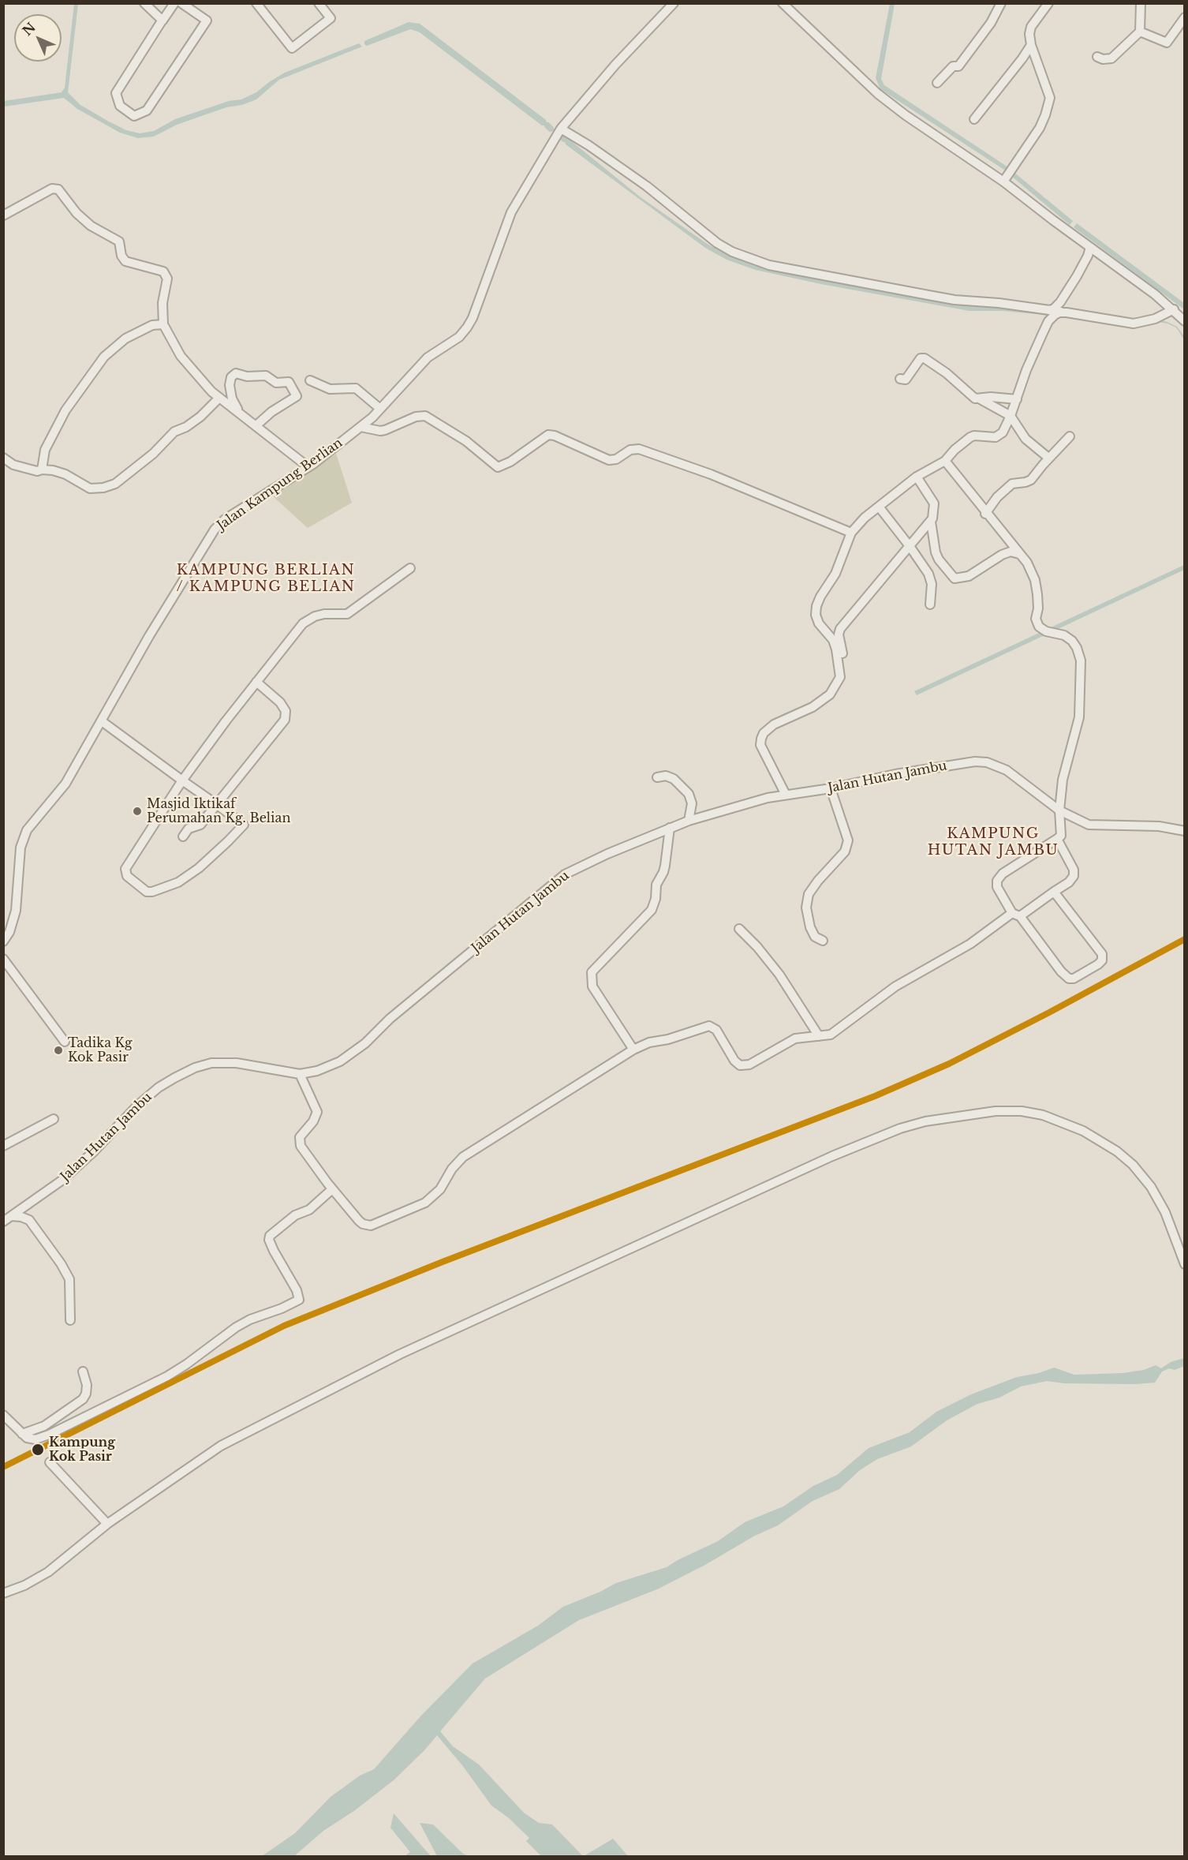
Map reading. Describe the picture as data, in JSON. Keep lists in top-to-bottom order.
{
  "streets": {
    "street": ["Jalan Kampung Berlian", "Jalan Hutan Jambu"]
  },
  "districts": ["KAMPUNG BERLIAN / KAMPUNG BELIAN", "KAMPUNG HUTAN JAMBU"],
  "places": ["Masjid Iktikaf Perumahan Kg. Belian", "Tadika Kg Kok Pasir", "Kampung Kok Pasir"],
  "north": "top left"
}
